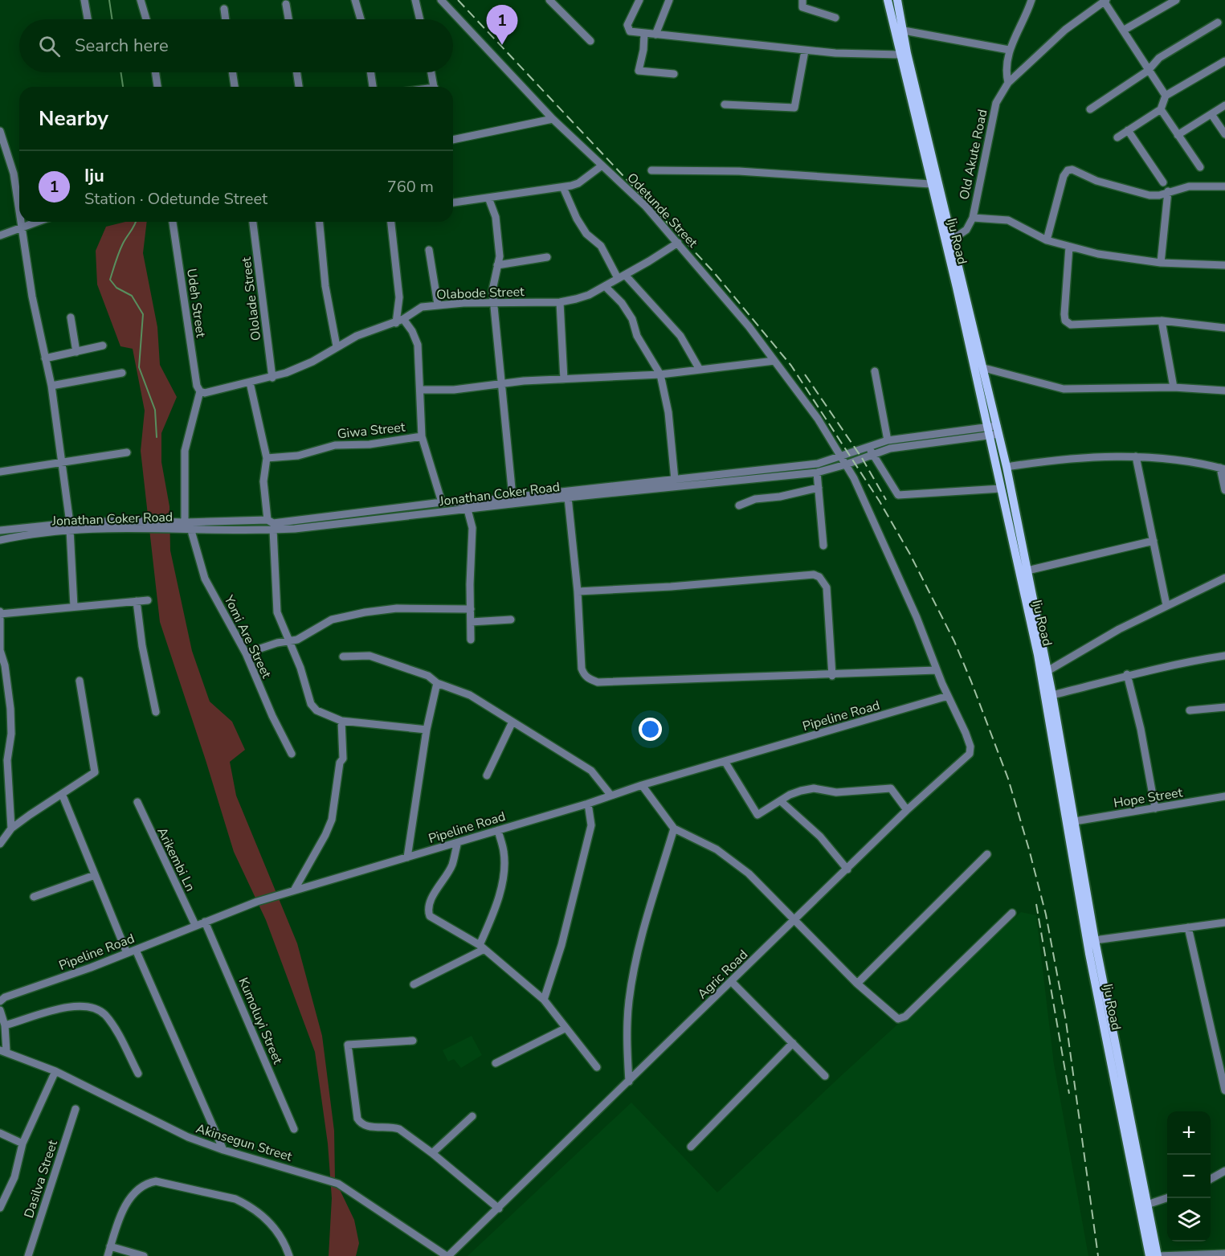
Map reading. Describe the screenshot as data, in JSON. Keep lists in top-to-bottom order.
{
  "streets": {
    "main road": ["Iju Road"],
    "street": [
      "Old Akute Road",
      "Odetunde Street",
      "Olabode Street",
      "Ololade Street",
      "Udeh Street",
      "Giwa Street",
      "Jonathan Coker Road",
      "Yomi Are Street",
      "Pipeline Road",
      "Hope Street",
      "Arikembi Ln",
      "Agric Road",
      "Kumoluyi Street",
      "Akinsegun Street",
      "Dasilva Street"
    ]
  },
  "crossings": [
    ["Old Akute Road", "Iju Road"],
    ["Odetunde Street", "Olabode Street"],
    ["Odetunde Street", "Jonathan Coker Road"],
    ["Odetunde Street", "Pipeline Road"],
    ["Odetunde Street", "Agric Road"],
    ["Iju Road", "Jonathan Coker Road"],
    ["Iju Road", "Hope Street"],
    ["Olabode Street", "Ololade Street"],
    ["Olabode Street", "Udeh Street"],
    ["Olabode Street", "Yomi Are Street"],
    ["Udeh Street", "Yomi Are Street"],
    ["Jonathan Coker Road", "Yomi Are Street"],
    ["Pipeline Road", "Arikembi Ln"],
    ["Pipeline Road", "Agric Road"],
    ["Pipeline Road", "Kumoluyi Street"],
    ["Agric Road", "Akinsegun Street"]
  ],
  "page": {
    "pins": "1",
    "search": "Search here",
    "heading": "Nearby",
    "list": [
      {
        "mark": "1",
        "name": "Iju",
        "note": "Station · Odetunde Street",
        "value": "760 m"
      }
    ],
    "map_buttons": ["+", "−"]
  }
}
